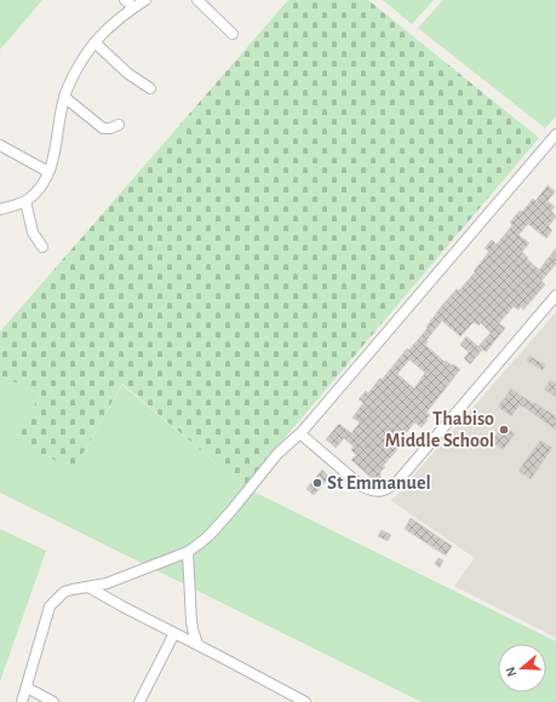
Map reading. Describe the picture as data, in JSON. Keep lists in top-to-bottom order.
{
  "places": ["Thabiso Middle School", "St Emmanuel"],
  "north": "left"
}
